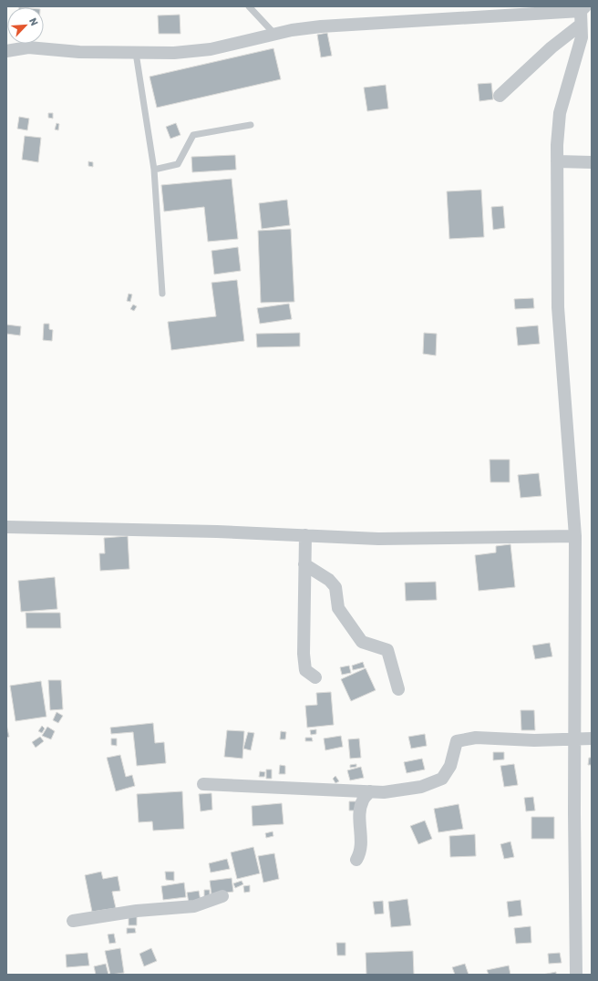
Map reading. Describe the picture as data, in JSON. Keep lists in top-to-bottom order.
{
  "north": "top right"
}
